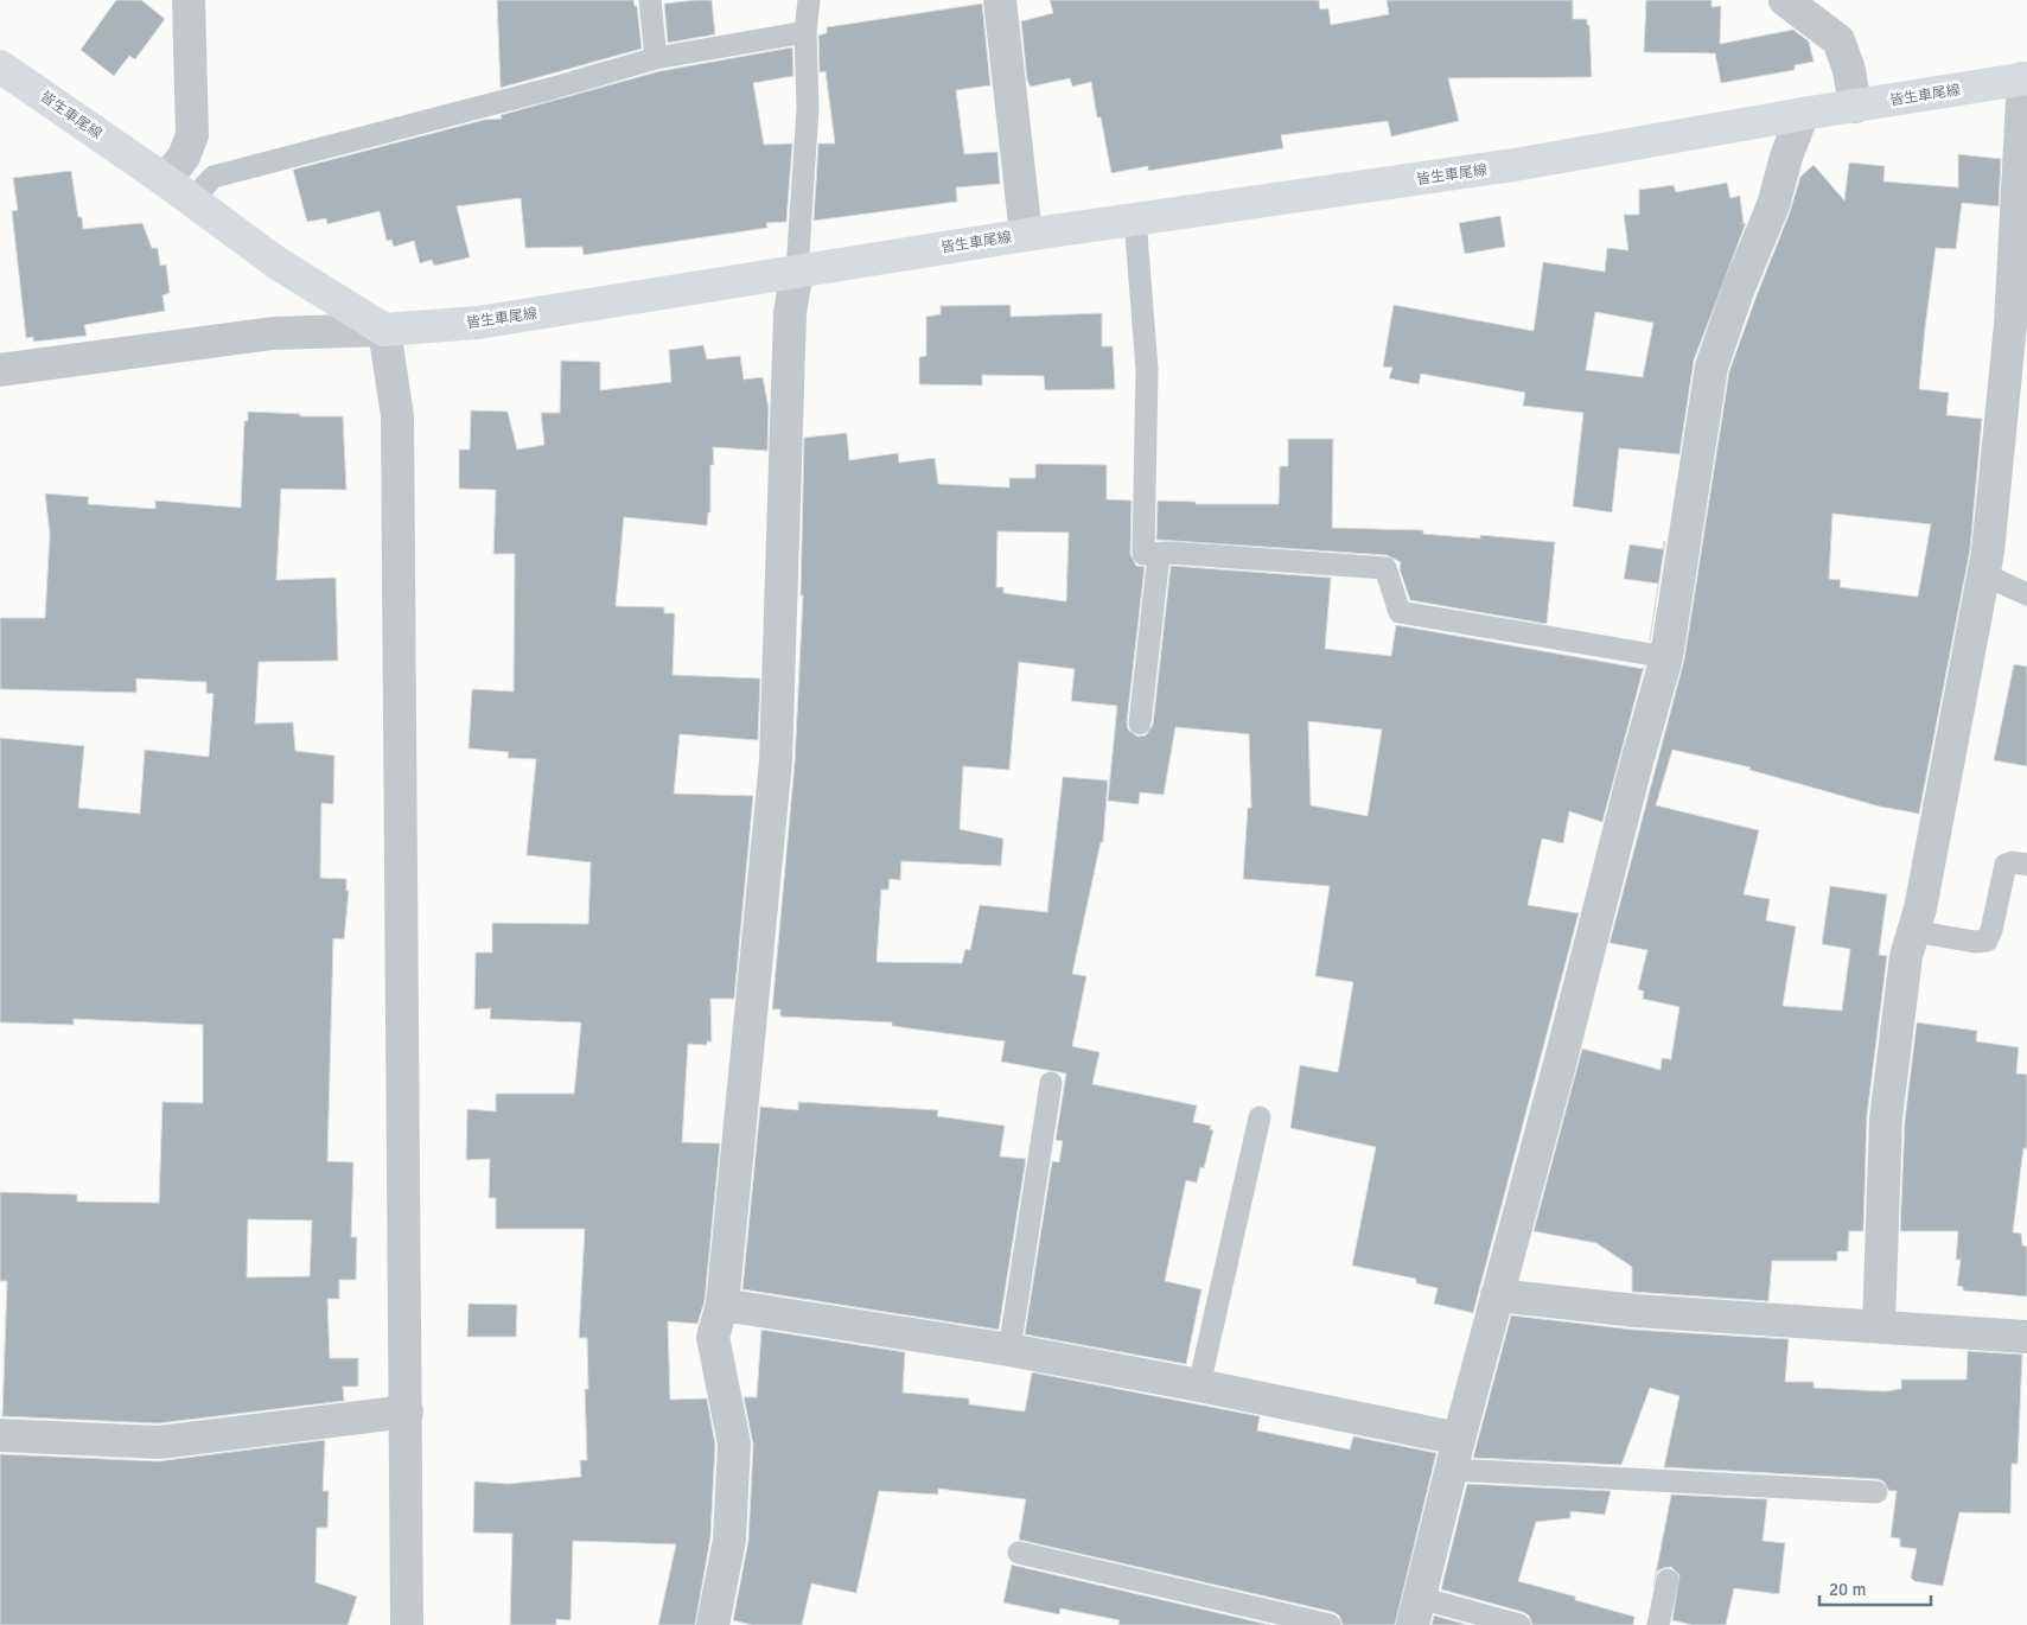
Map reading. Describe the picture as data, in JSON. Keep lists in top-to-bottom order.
{
  "streets": {
    "main road": ["皆生車尾線"]
  },
  "scale_bar": "20 m"
}
